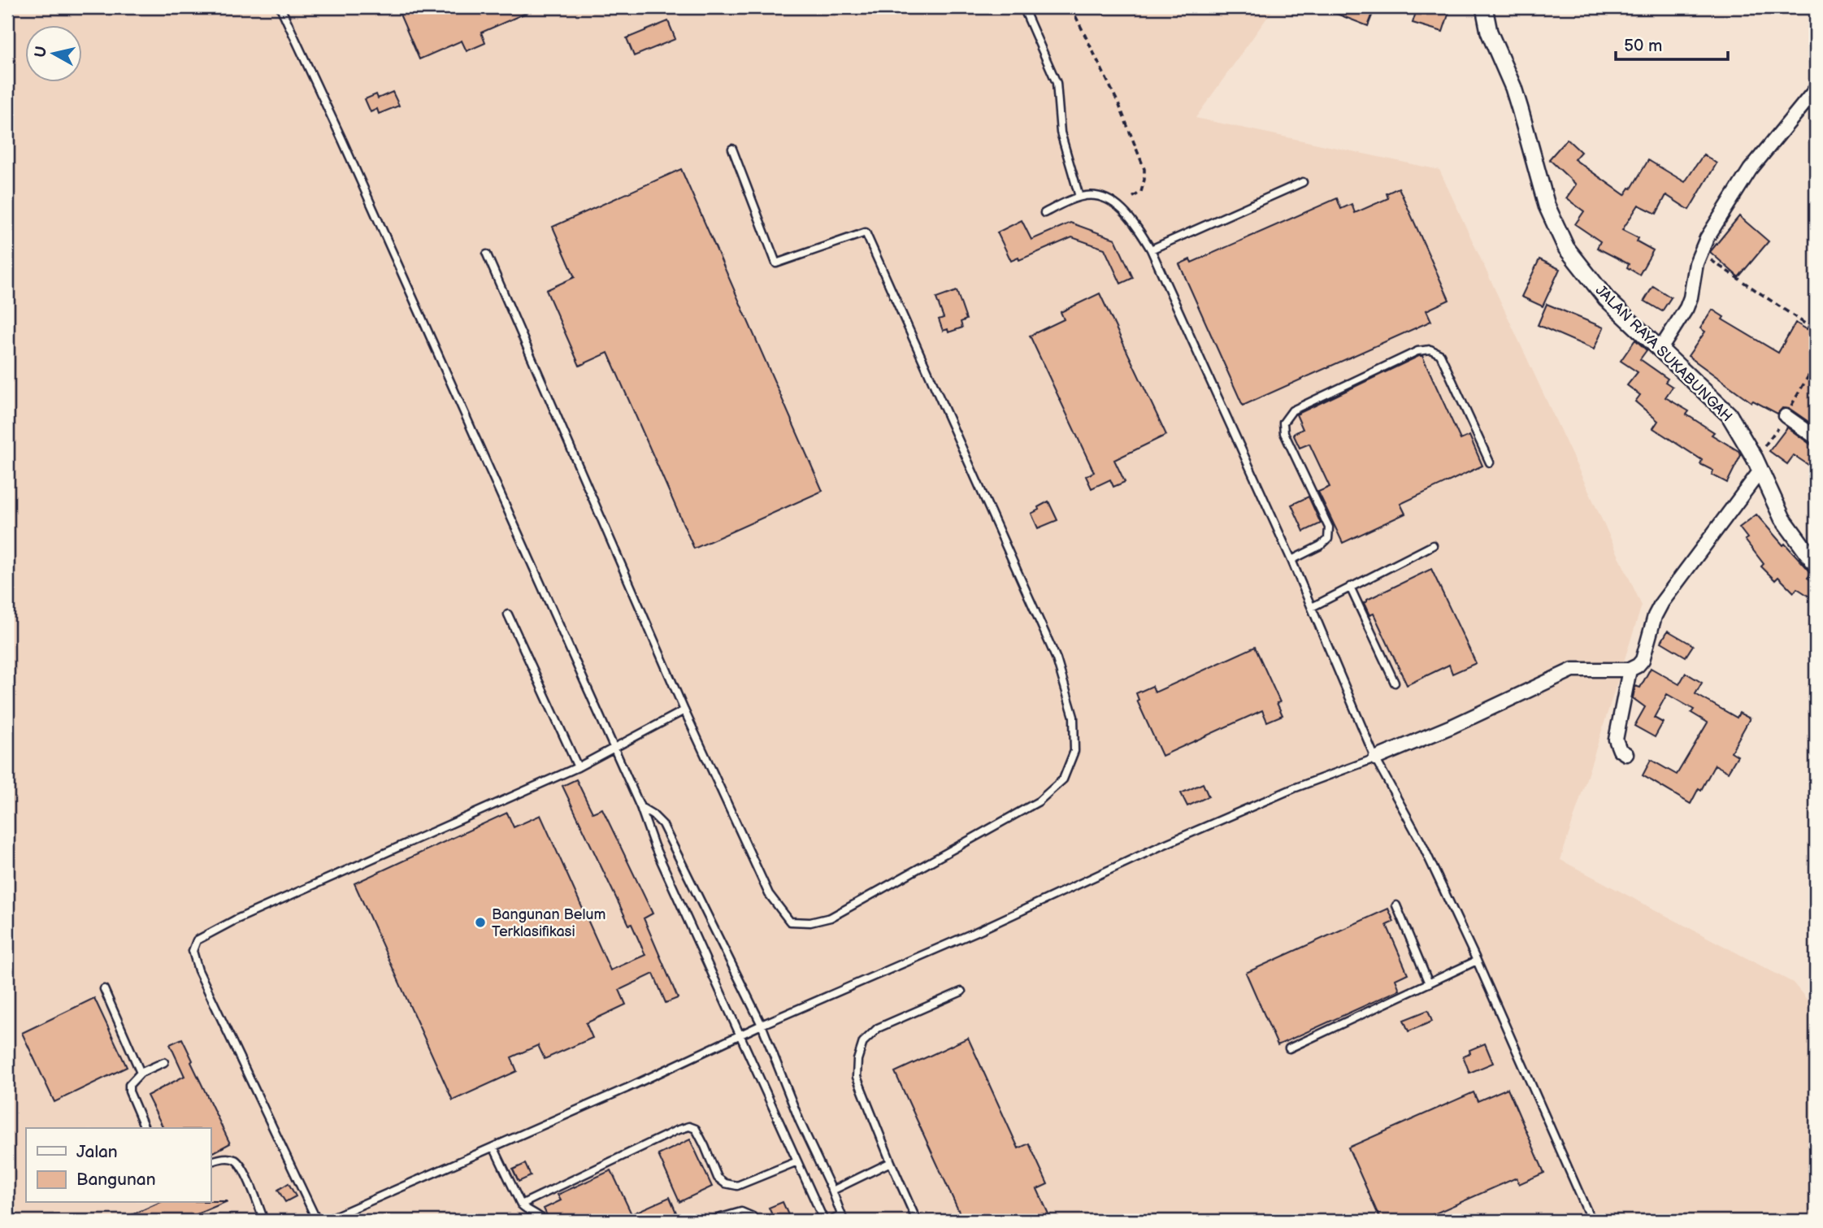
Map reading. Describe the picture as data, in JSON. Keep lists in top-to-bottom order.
{
  "streets": {
    "street": ["JALAN RAYA SUKABUNGAH"]
  },
  "places": ["Bangunan Belum Terklasifikasi"],
  "legend": ["Jalan", "Bangunan"],
  "scale_bar": "50 m",
  "north": "left"
}
